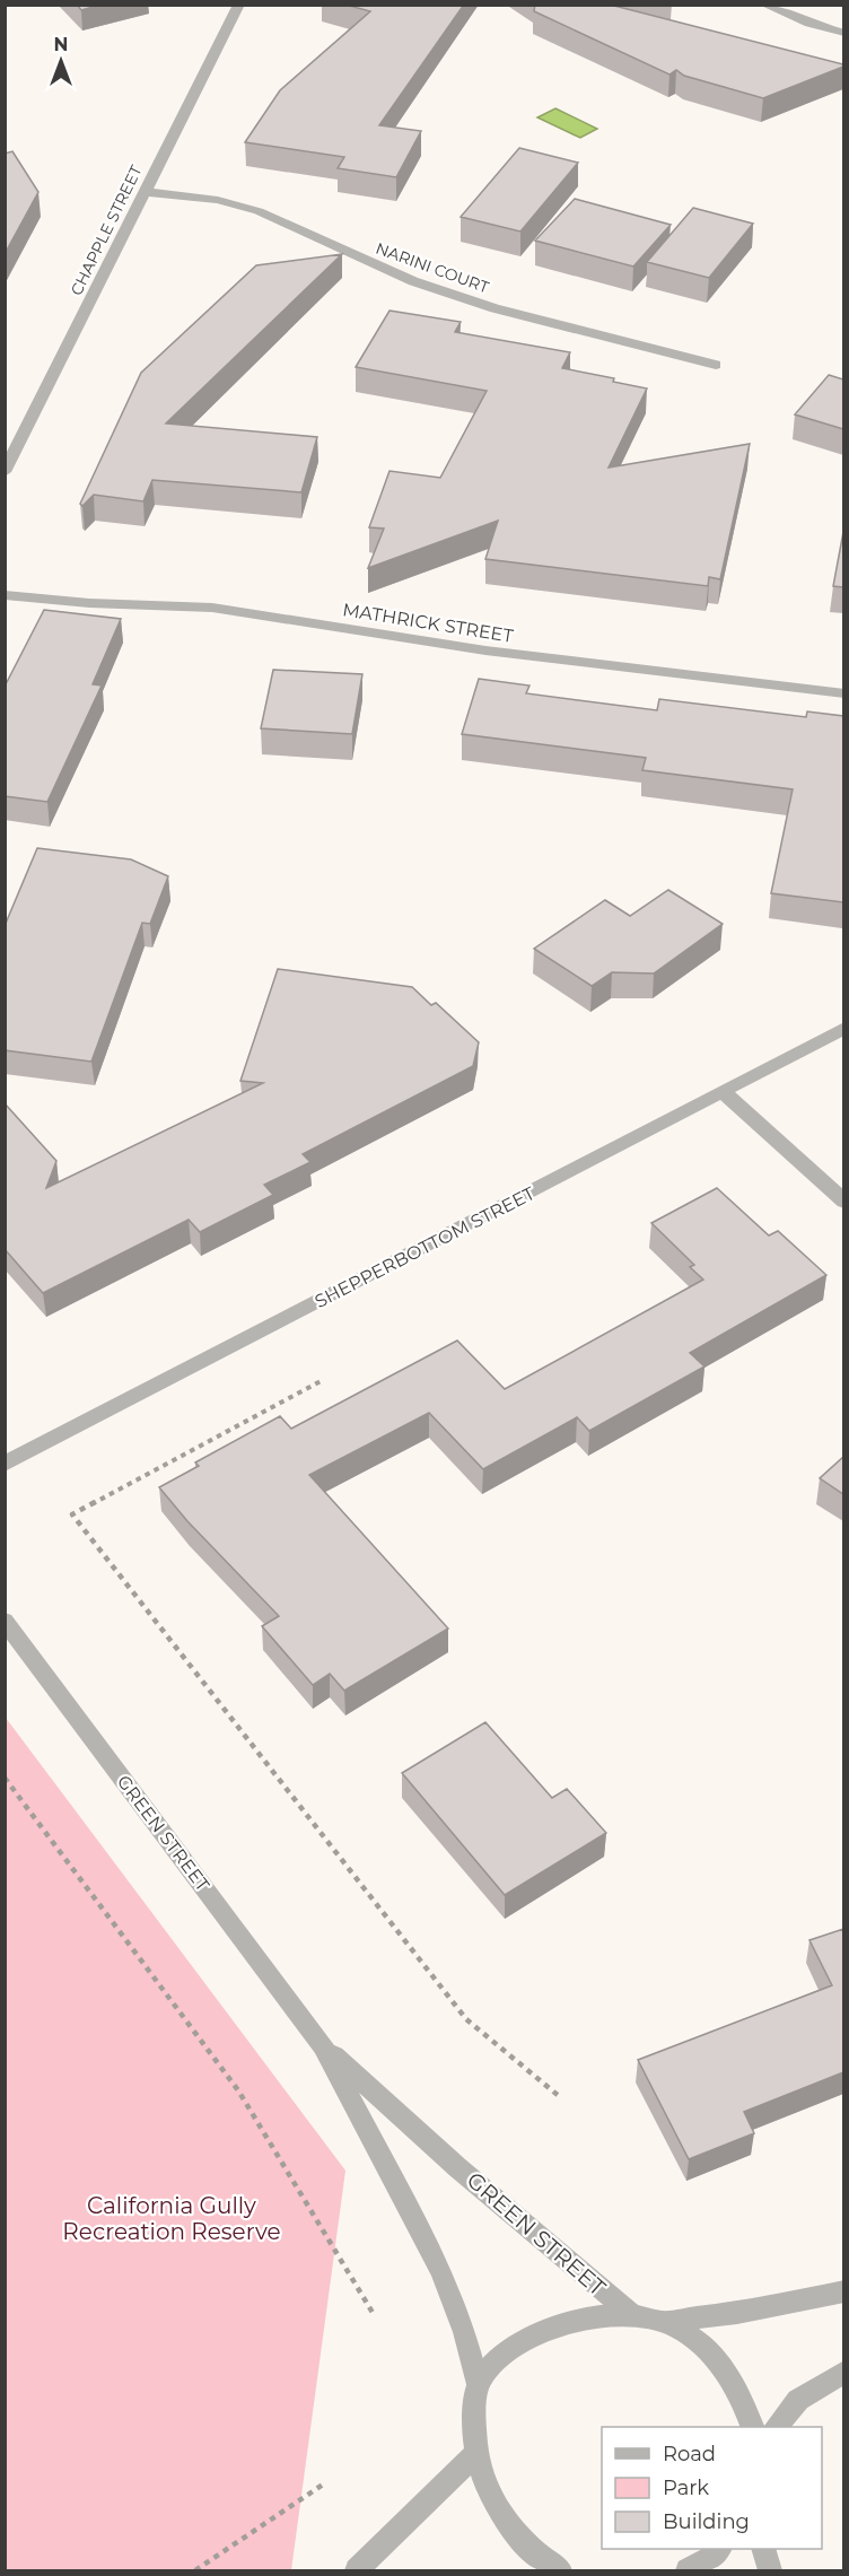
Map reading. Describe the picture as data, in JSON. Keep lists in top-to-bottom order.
{
  "streets": {
    "street": [
      "CHAPPLE STREET",
      "NARINI COURT",
      "MATHRICK STREET",
      "SHEPPERBOTTOM STREET",
      "GREEN STREET"
    ]
  },
  "crossings": [
    ["CHAPPLE STREET", "NARINI COURT"]
  ],
  "parks": ["California Gully Recreation Reserve"],
  "legend": ["Road", "Park", "Building"],
  "north": "top"
}
